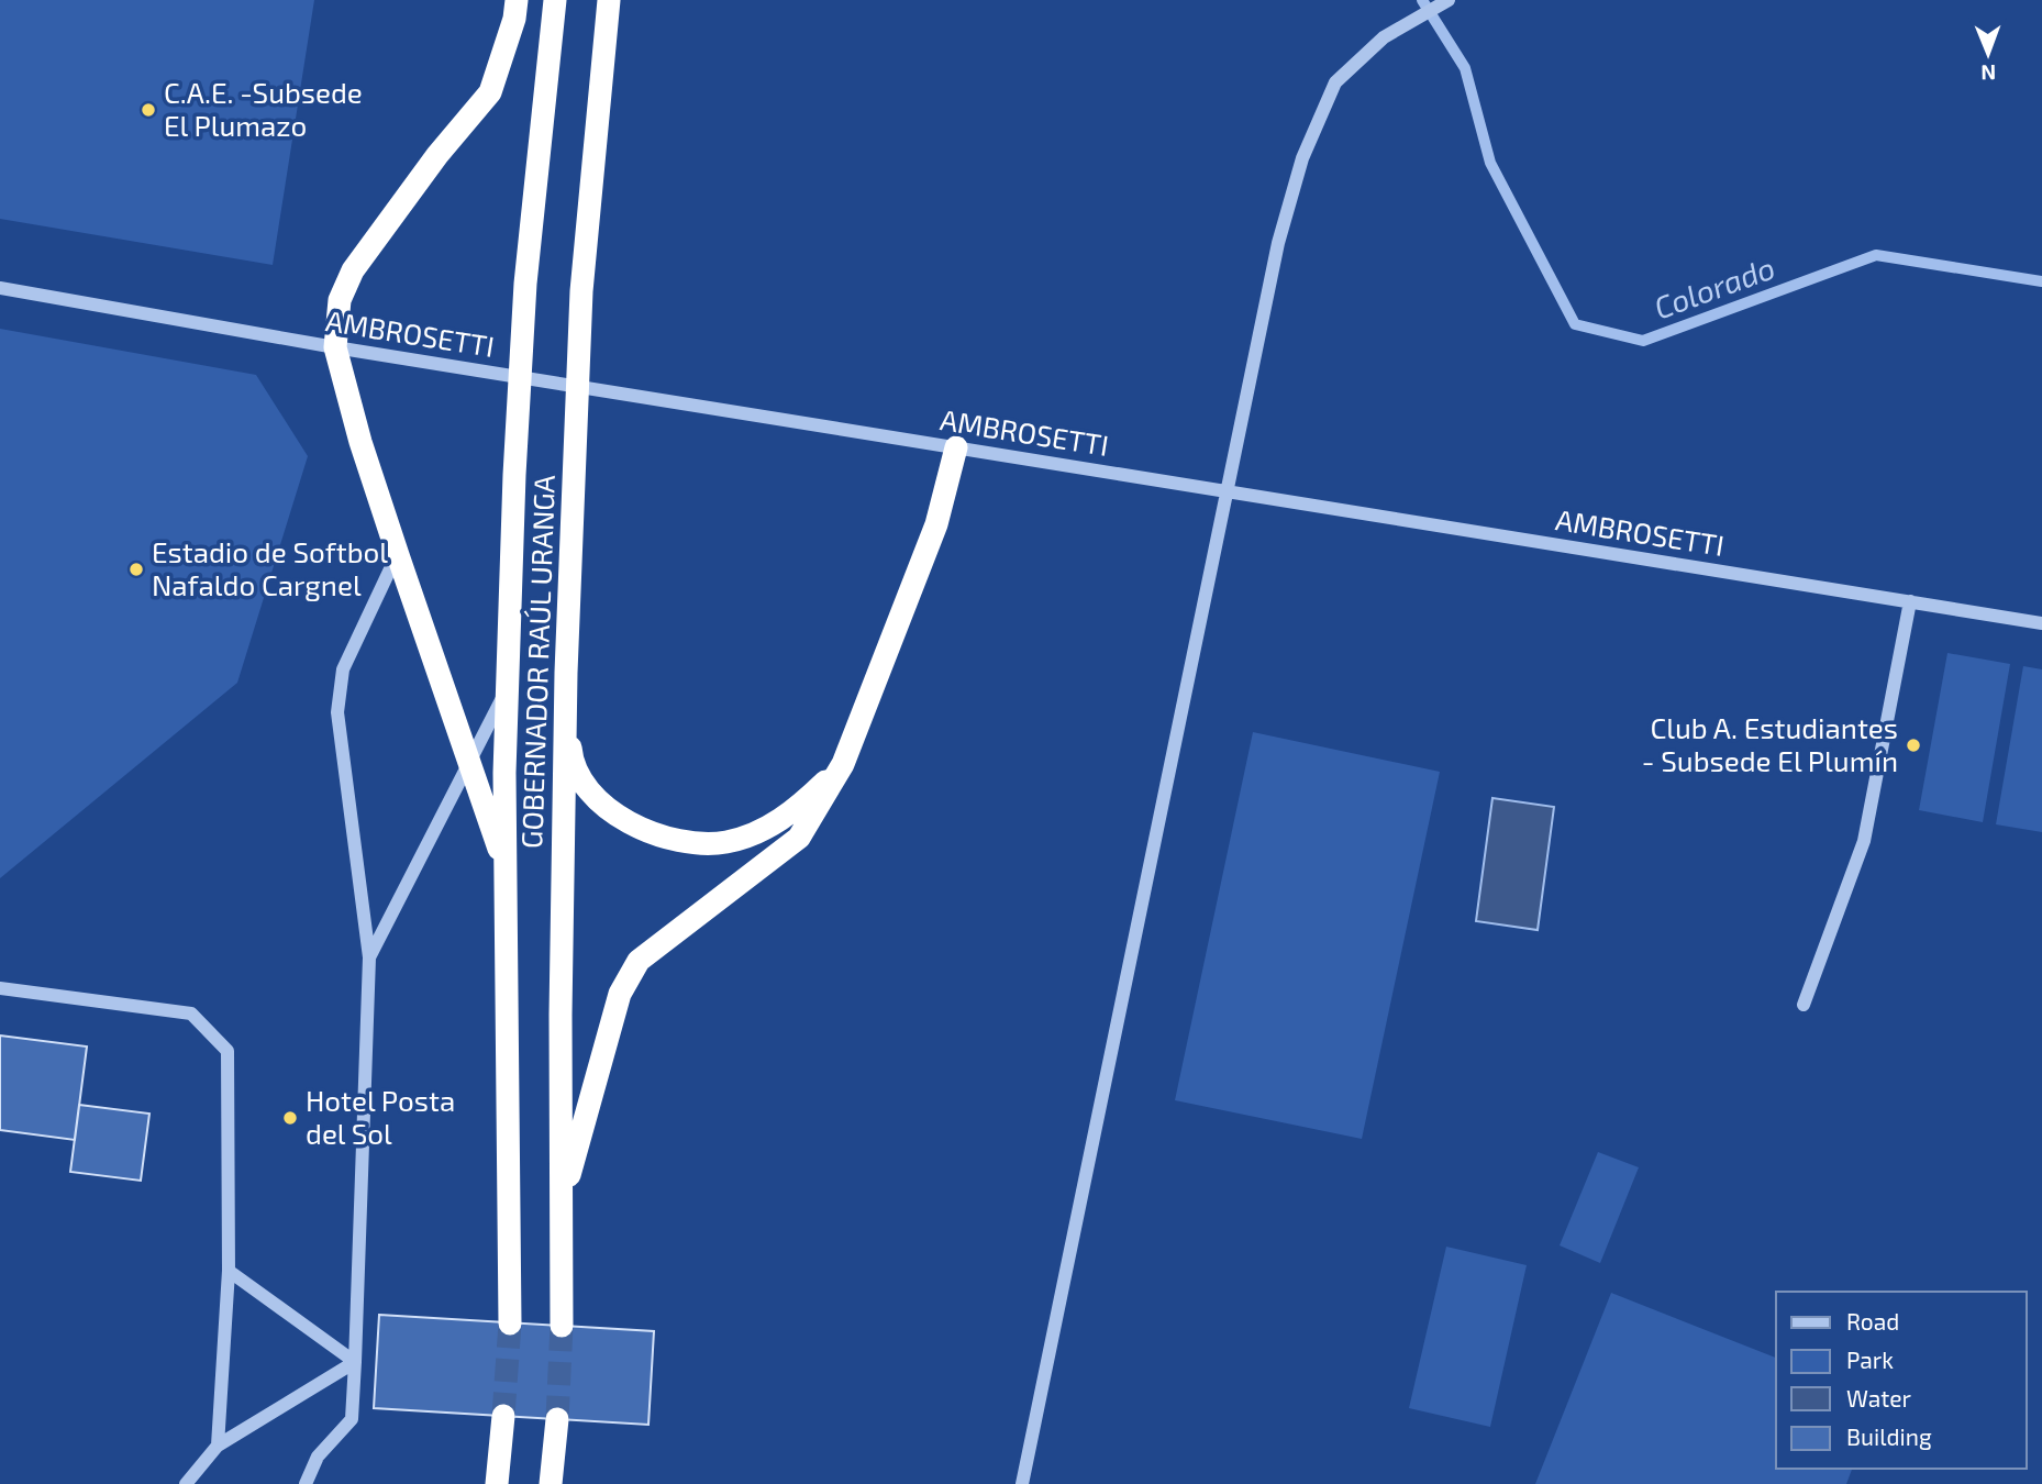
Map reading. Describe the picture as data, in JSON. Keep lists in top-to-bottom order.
{
  "streets": {
    "highway": ["GOBERNADOR RAÚL URANGA"],
    "street": ["AMBROSETTI"]
  },
  "water": ["Colorado"],
  "places": [
    "C.A.E. -Subsede El Plumazo",
    "Estadio de Softbol Nafaldo Cargnel",
    "Club A. Estudiantes - Subsede El Plumín",
    "Hotel Posta del Sol"
  ],
  "legend": [
    "Road",
    "Park",
    "Water",
    "Building"
  ],
  "north": "bottom"
}
